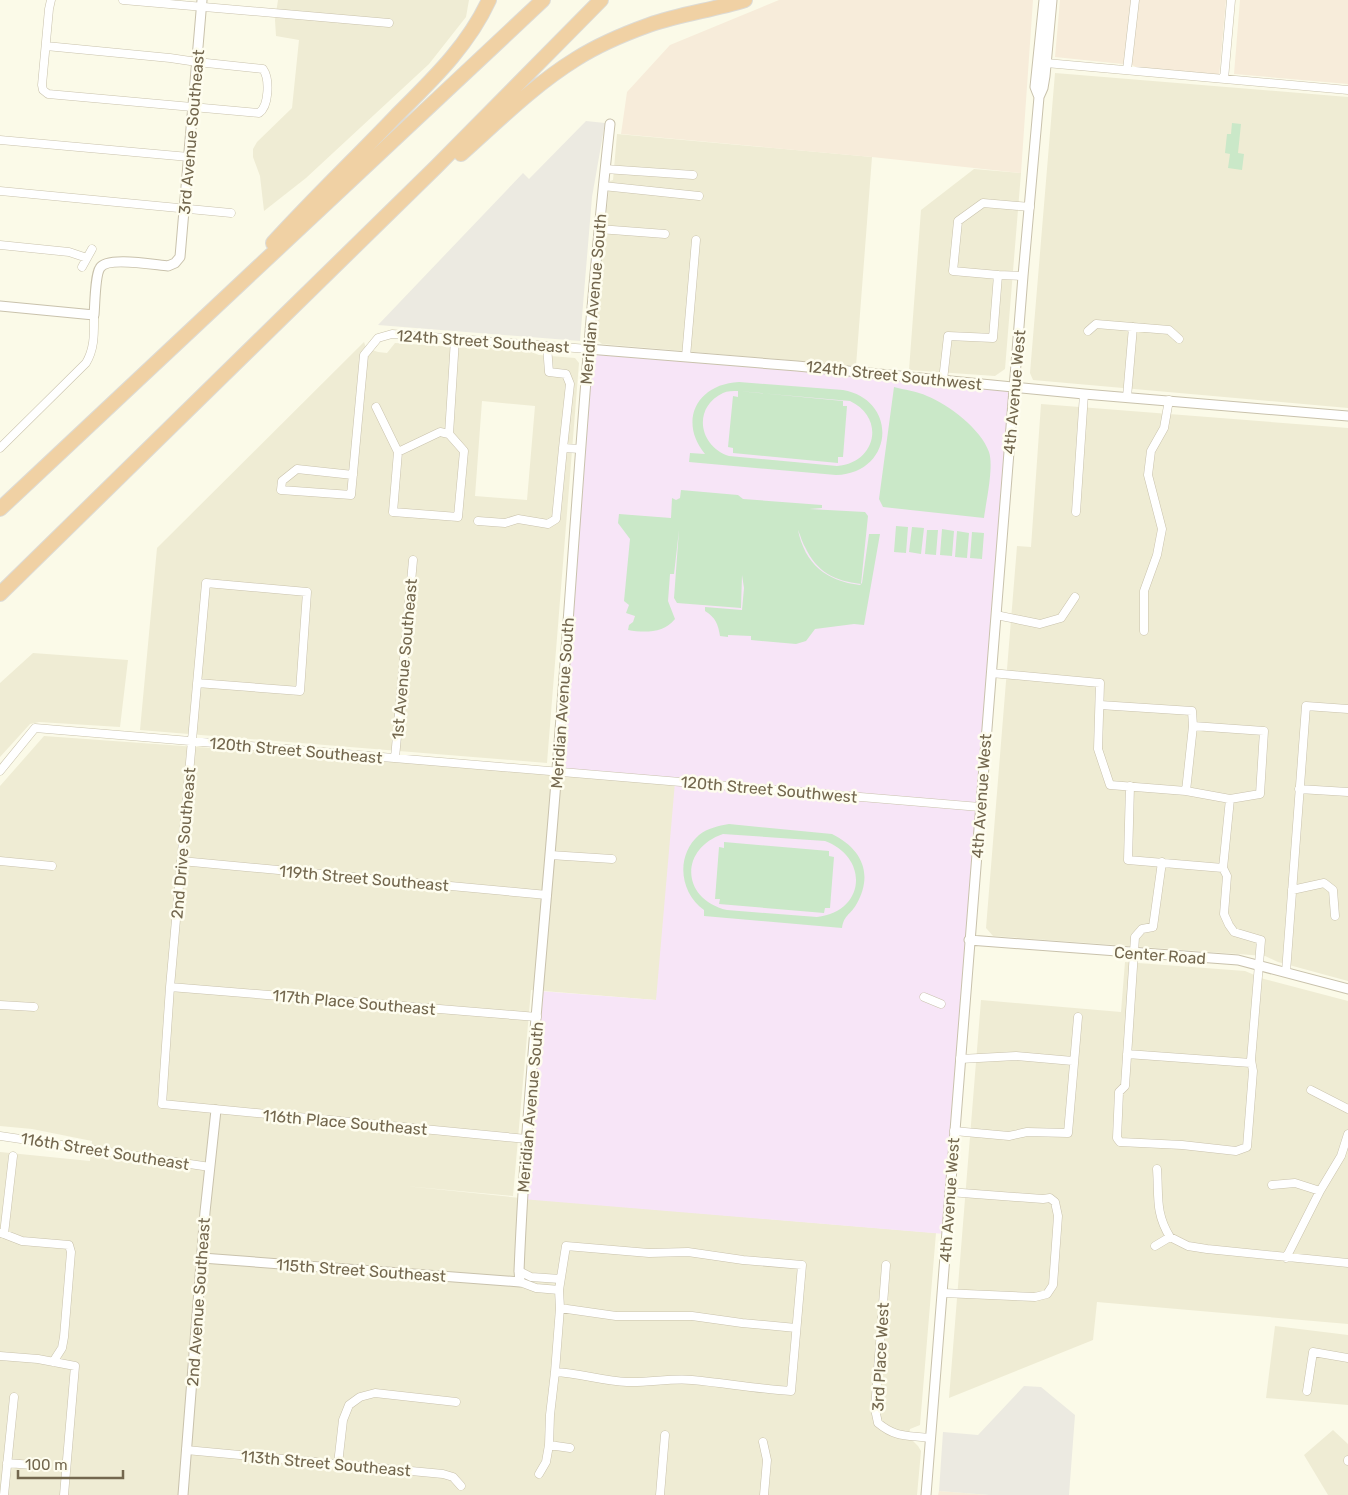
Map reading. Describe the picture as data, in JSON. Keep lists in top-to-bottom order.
{
  "streets": {
    "street": [
      "3rd Avenue Southeast",
      "Meridian Avenue South",
      "124th Street Southeast",
      "124th Street Southwest",
      "4th Avenue West",
      "1st Avenue Southeast",
      "120th Street Southeast",
      "120th Street Southwest",
      "2nd Drive Southeast",
      "119th Street Southeast",
      "Center Road",
      "117th Place Southeast",
      "116th Place Southeast",
      "116th Street Southeast",
      "115th Street Southeast",
      "2nd Avenue Southeast",
      "3rd Place West",
      "113th Street Southeast"
    ]
  },
  "crossings": [
    ["Meridian Avenue South", "124th Street Southeast"],
    ["Meridian Avenue South", "124th Street Southwest"],
    ["Meridian Avenue South", "120th Street Southeast"],
    ["Meridian Avenue South", "120th Street Southwest"],
    ["Meridian Avenue South", "119th Street Southeast"],
    ["Meridian Avenue South", "117th Place Southeast"],
    ["Meridian Avenue South", "116th Place Southeast"],
    ["Meridian Avenue South", "115th Street Southeast"],
    ["124th Street Southeast", "124th Street Southwest"],
    ["124th Street Southwest", "4th Avenue West"],
    ["4th Avenue West", "120th Street Southwest"],
    ["4th Avenue West", "Center Road"],
    ["4th Avenue West", "3rd Place West"],
    ["1st Avenue Southeast", "120th Street Southeast"],
    ["120th Street Southeast", "120th Street Southwest"],
    ["120th Street Southeast", "2nd Drive Southeast"],
    ["2nd Drive Southeast", "119th Street Southeast"],
    ["2nd Drive Southeast", "117th Place Southeast"],
    ["2nd Drive Southeast", "116th Place Southeast"],
    ["116th Place Southeast", "2nd Avenue Southeast"],
    ["116th Street Southeast", "2nd Avenue Southeast"],
    ["115th Street Southeast", "2nd Avenue Southeast"],
    ["2nd Avenue Southeast", "113th Street Southeast"]
  ],
  "scale_bar": "100 m"
}
